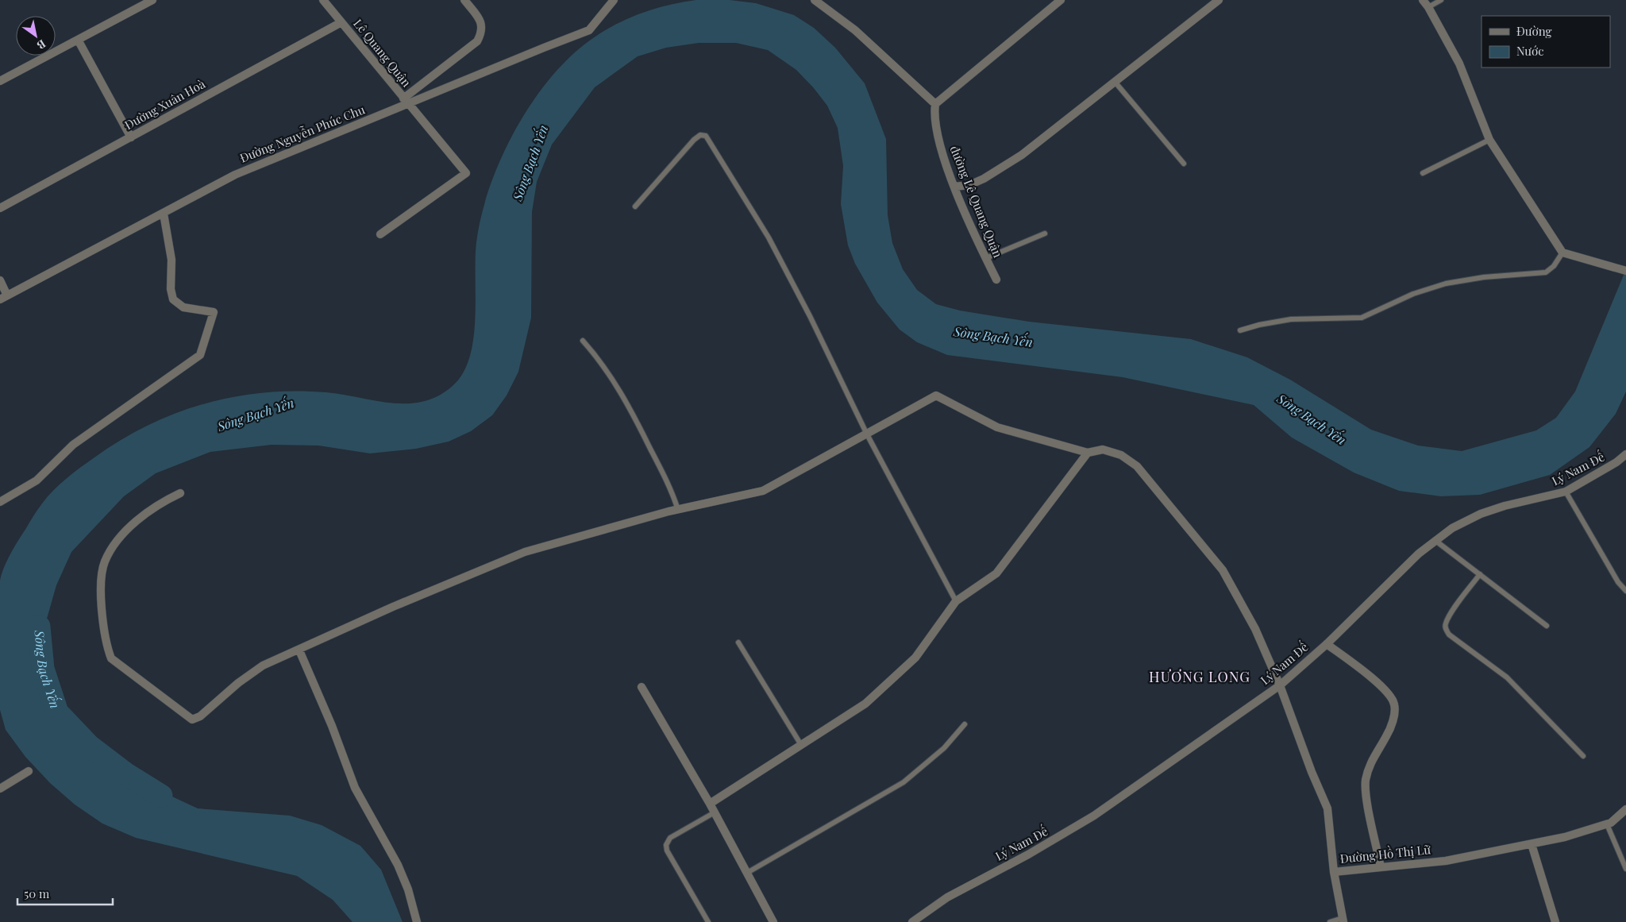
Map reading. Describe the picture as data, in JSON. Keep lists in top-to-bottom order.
{
  "streets": {
    "street": [
      "Lê Quang Quận",
      "Đường Xuân Hoà",
      "Đường Nguyễn Phúc Chu",
      "đường Lê Quang Quận",
      "Lý Nam Đế",
      "Đường Hồ Thị Lữ"
    ]
  },
  "crossings": [
    ["Lê Quang Quận", "Đường Xuân Hoà"],
    ["Lê Quang Quận", "Đường Nguyễn Phúc Chu"],
    ["Lý Nam Đế", "Đường Hồ Thị Lữ"]
  ],
  "districts": ["HƯƠNG LONG"],
  "water": ["Sông Bạch Yến"],
  "legend": ["Đường", "Nước"],
  "scale_bar": "50 m",
  "north": "bottom right"
}
